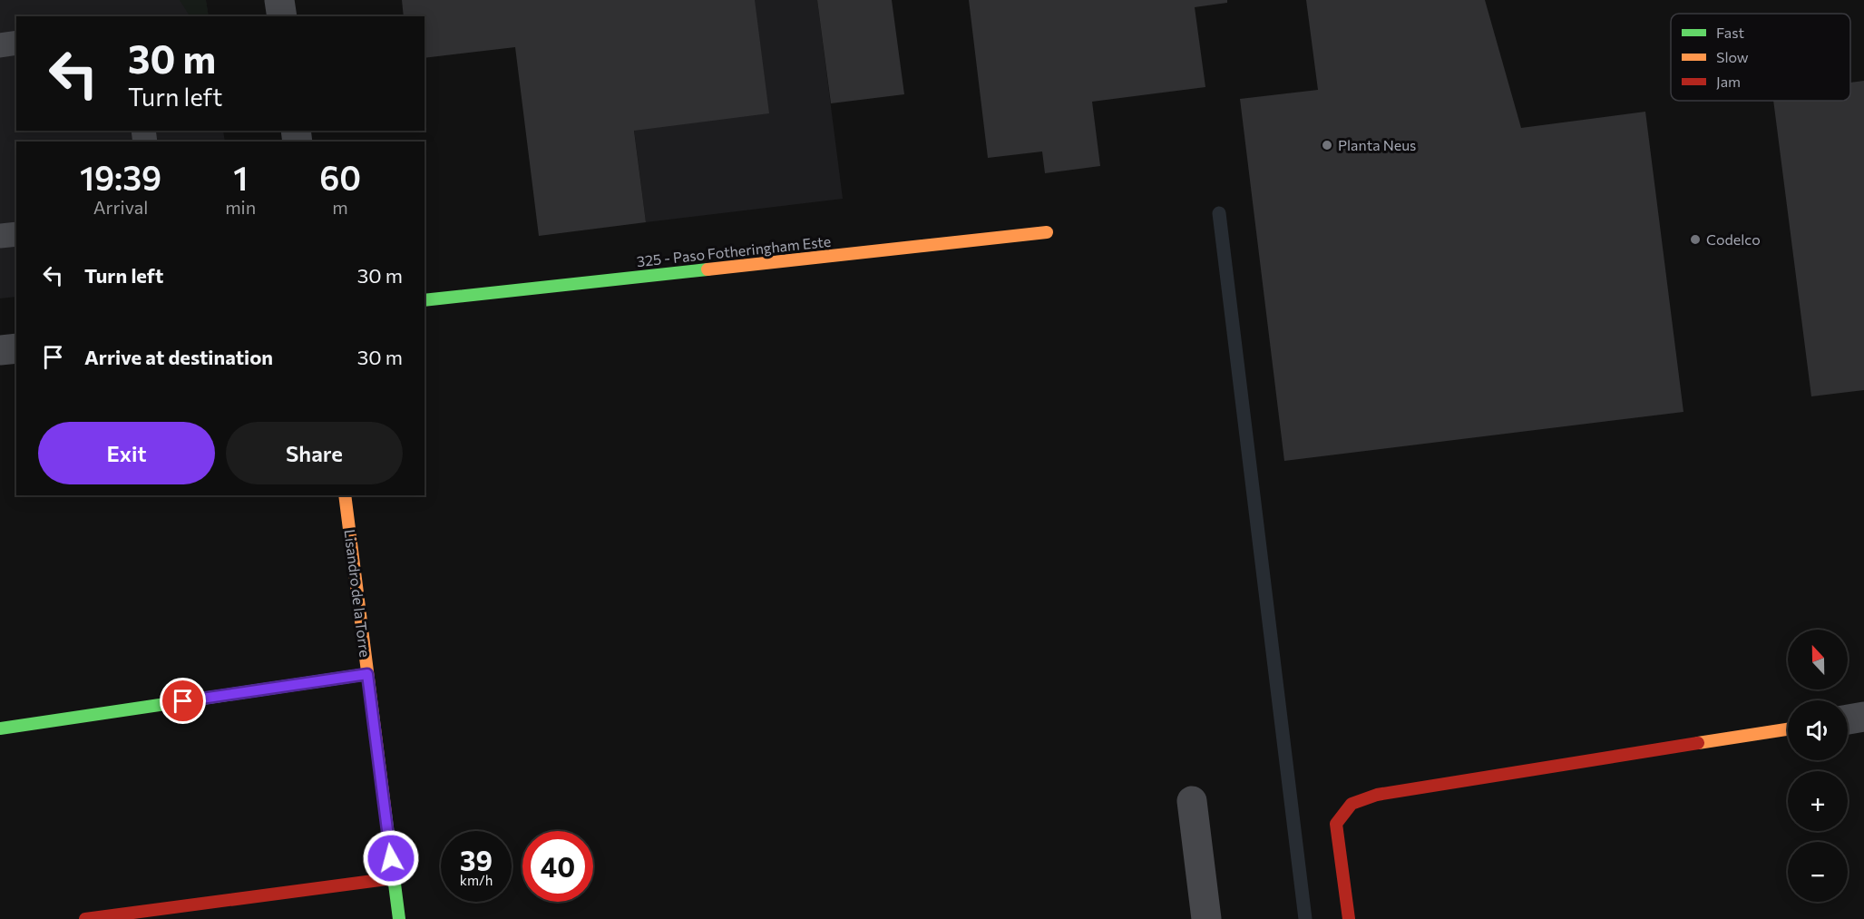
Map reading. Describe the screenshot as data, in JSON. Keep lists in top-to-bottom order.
{
  "streets": {
    "street": ["325 - Paso Fotheringham Este", "Lisandro de la Torre"]
  },
  "places": ["Planta Neus", "Codelco"],
  "legend": ["Fast", "Slow", "Jam"],
  "north": "top",
  "page": {
    "turn": ["30 m", "Turn left"],
    "eta": [
      "19:39",
      "Arrival",
      "1",
      "min",
      "60",
      "m"
    ],
    "list": [
      {
        "name": "Turn left",
        "value": "30 m"
      },
      {
        "name": "Arrive at destination",
        "value": "30 m"
      }
    ],
    "buttons": ["Exit", "Share"],
    "map_buttons": ["+", "−"],
    "speed": "39 km/h",
    "limit": "40"
  }
}
